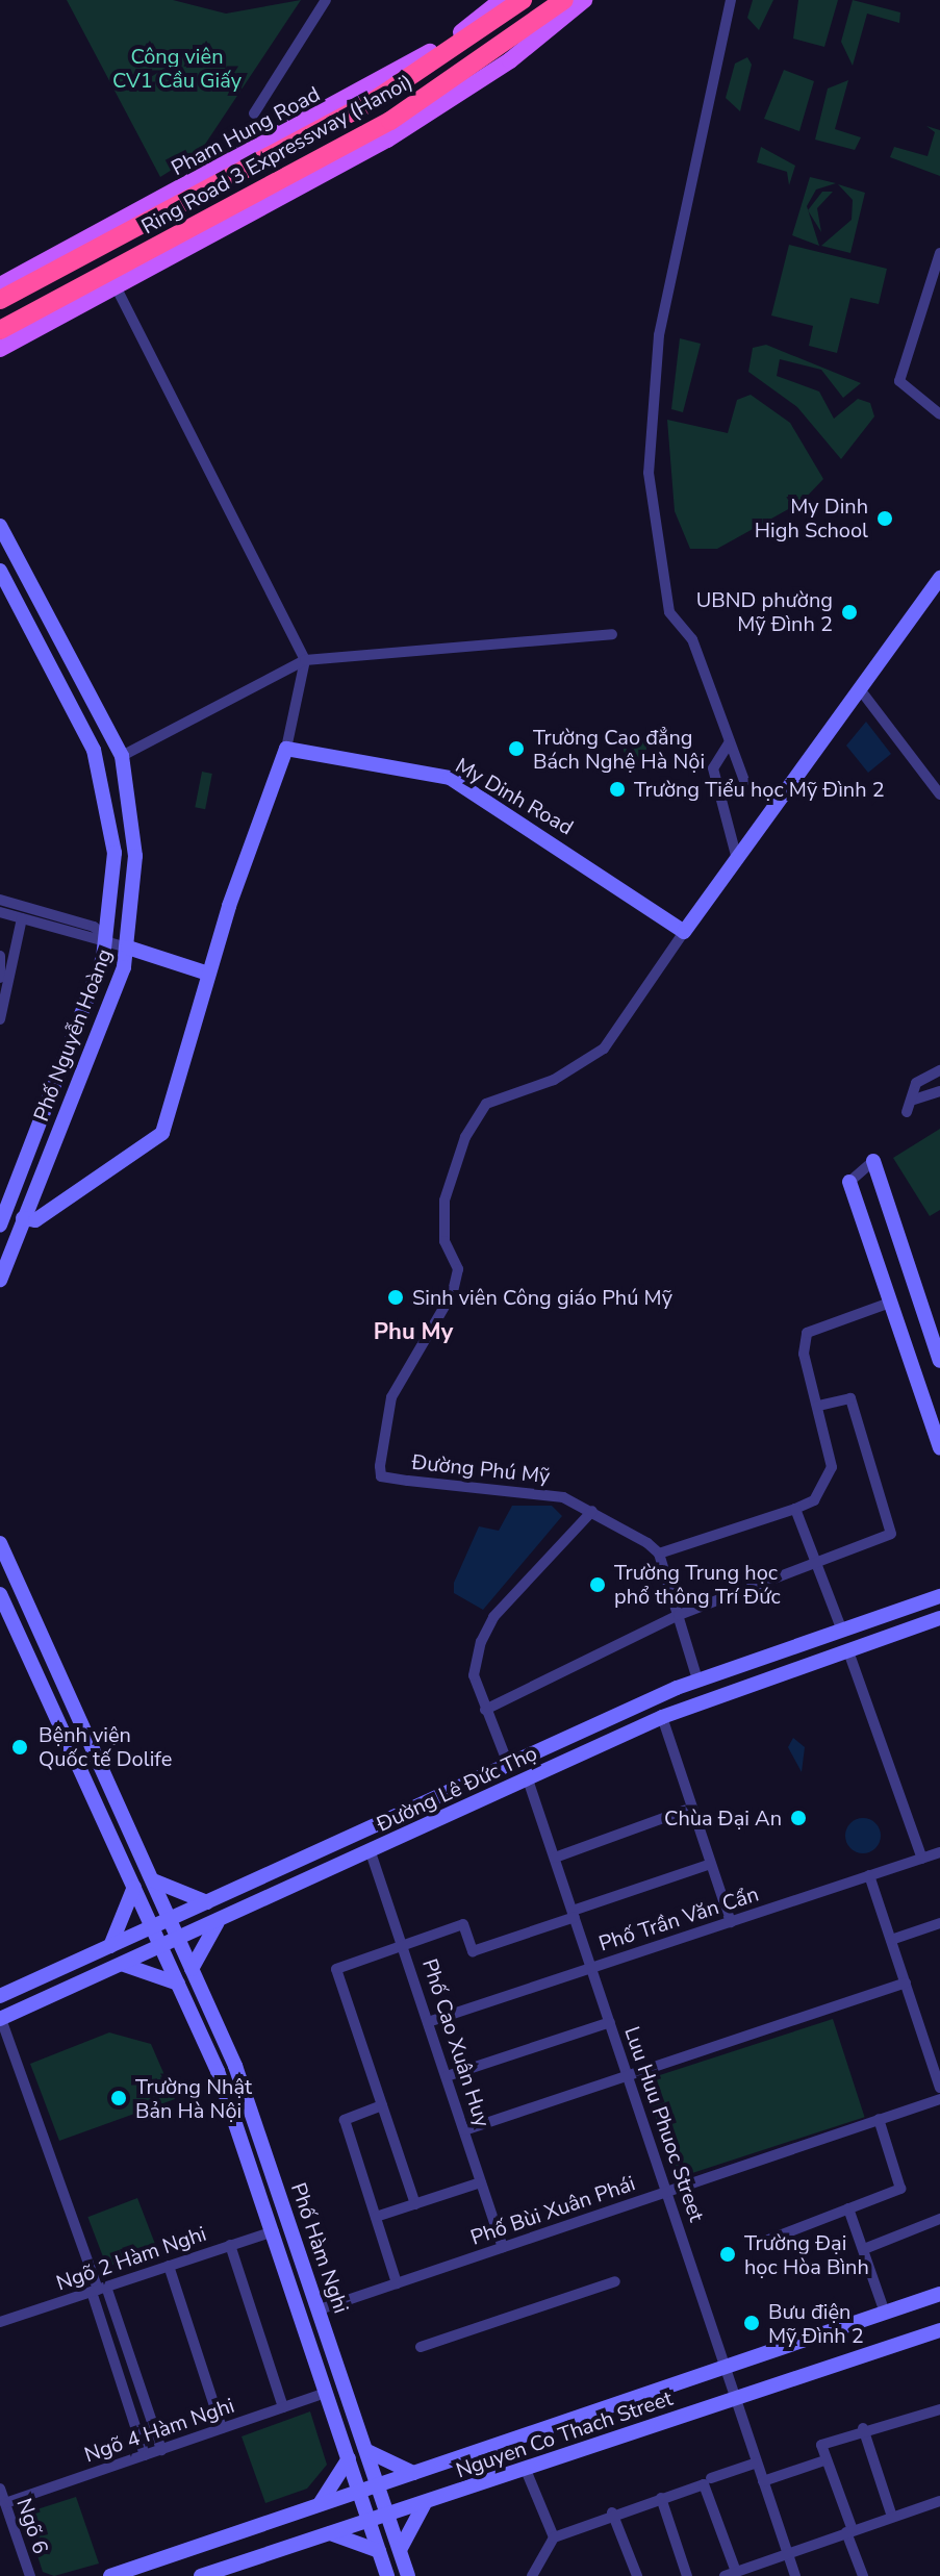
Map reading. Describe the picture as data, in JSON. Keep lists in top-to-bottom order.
{
  "streets": {
    "highway": ["Ring Road 3 Expressway (Hanoi)"],
    "main road": [
      "Pham Hung Road",
      "My Dinh Road",
      "Phố Nguyễn Hoàng",
      "Đường Lê Đức Thọ",
      "Phố Hàm Nghi",
      "Nguyen Co Thach Street"
    ],
    "street": [
      "Đường Phú Mỹ",
      "Phố Trần Văn Cẩn",
      "Phố Cao Xuân Huy",
      "Luu Huu Phuoc Street",
      "Phố Bùi Xuân Phái",
      "Ngõ 2 Hàm Nghi",
      "Ngõ 4 Hàm Nghi",
      "Ngõ 6"
    ]
  },
  "crossings": [
    ["My Dinh Road", "Đường Phú Mỹ"],
    ["Đường Lê Đức Thọ", "Phố Cao Xuân Huy"],
    ["Đường Lê Đức Thọ", "Luu Huu Phuoc Street"],
    ["Đường Lê Đức Thọ", "Phố Hàm Nghi"],
    ["Phố Trần Văn Cẩn", "Phố Cao Xuân Huy"],
    ["Phố Trần Văn Cẩn", "Luu Huu Phuoc Street"],
    ["Phố Cao Xuân Huy", "Phố Bùi Xuân Phái"],
    ["Luu Huu Phuoc Street", "Phố Bùi Xuân Phái"],
    ["Luu Huu Phuoc Street", "Nguyen Co Thach Street"],
    ["Phố Bùi Xuân Phái", "Phố Hàm Nghi"],
    ["Phố Hàm Nghi", "Ngõ 2 Hàm Nghi"],
    ["Phố Hàm Nghi", "Ngõ 4 Hàm Nghi"],
    ["Phố Hàm Nghi", "Nguyen Co Thach Street"],
    ["Ngõ 4 Hàm Nghi", "Ngõ 6"]
  ],
  "districts": ["Phu My"],
  "parks": ["Công viên CV1 Cầu Giấy"],
  "places": [
    "My Dinh High School",
    "UBND phường Mỹ Đình 2",
    "Trường Cao đẳng Bách Nghệ Hà Nội",
    "Trường Tiểu học Mỹ Đình 2",
    "Sinh viên Công giáo Phú Mỹ",
    "Trường Trung học phổ thông Trí Đức",
    "Bệnh viện Quốc tế Dolife",
    "Chùa Đại An",
    "Trường Nhật Bản Hà Nội",
    "Trường Đại học Hòa Bình",
    "Bưu điện Mỹ Đình 2"
  ]
}
